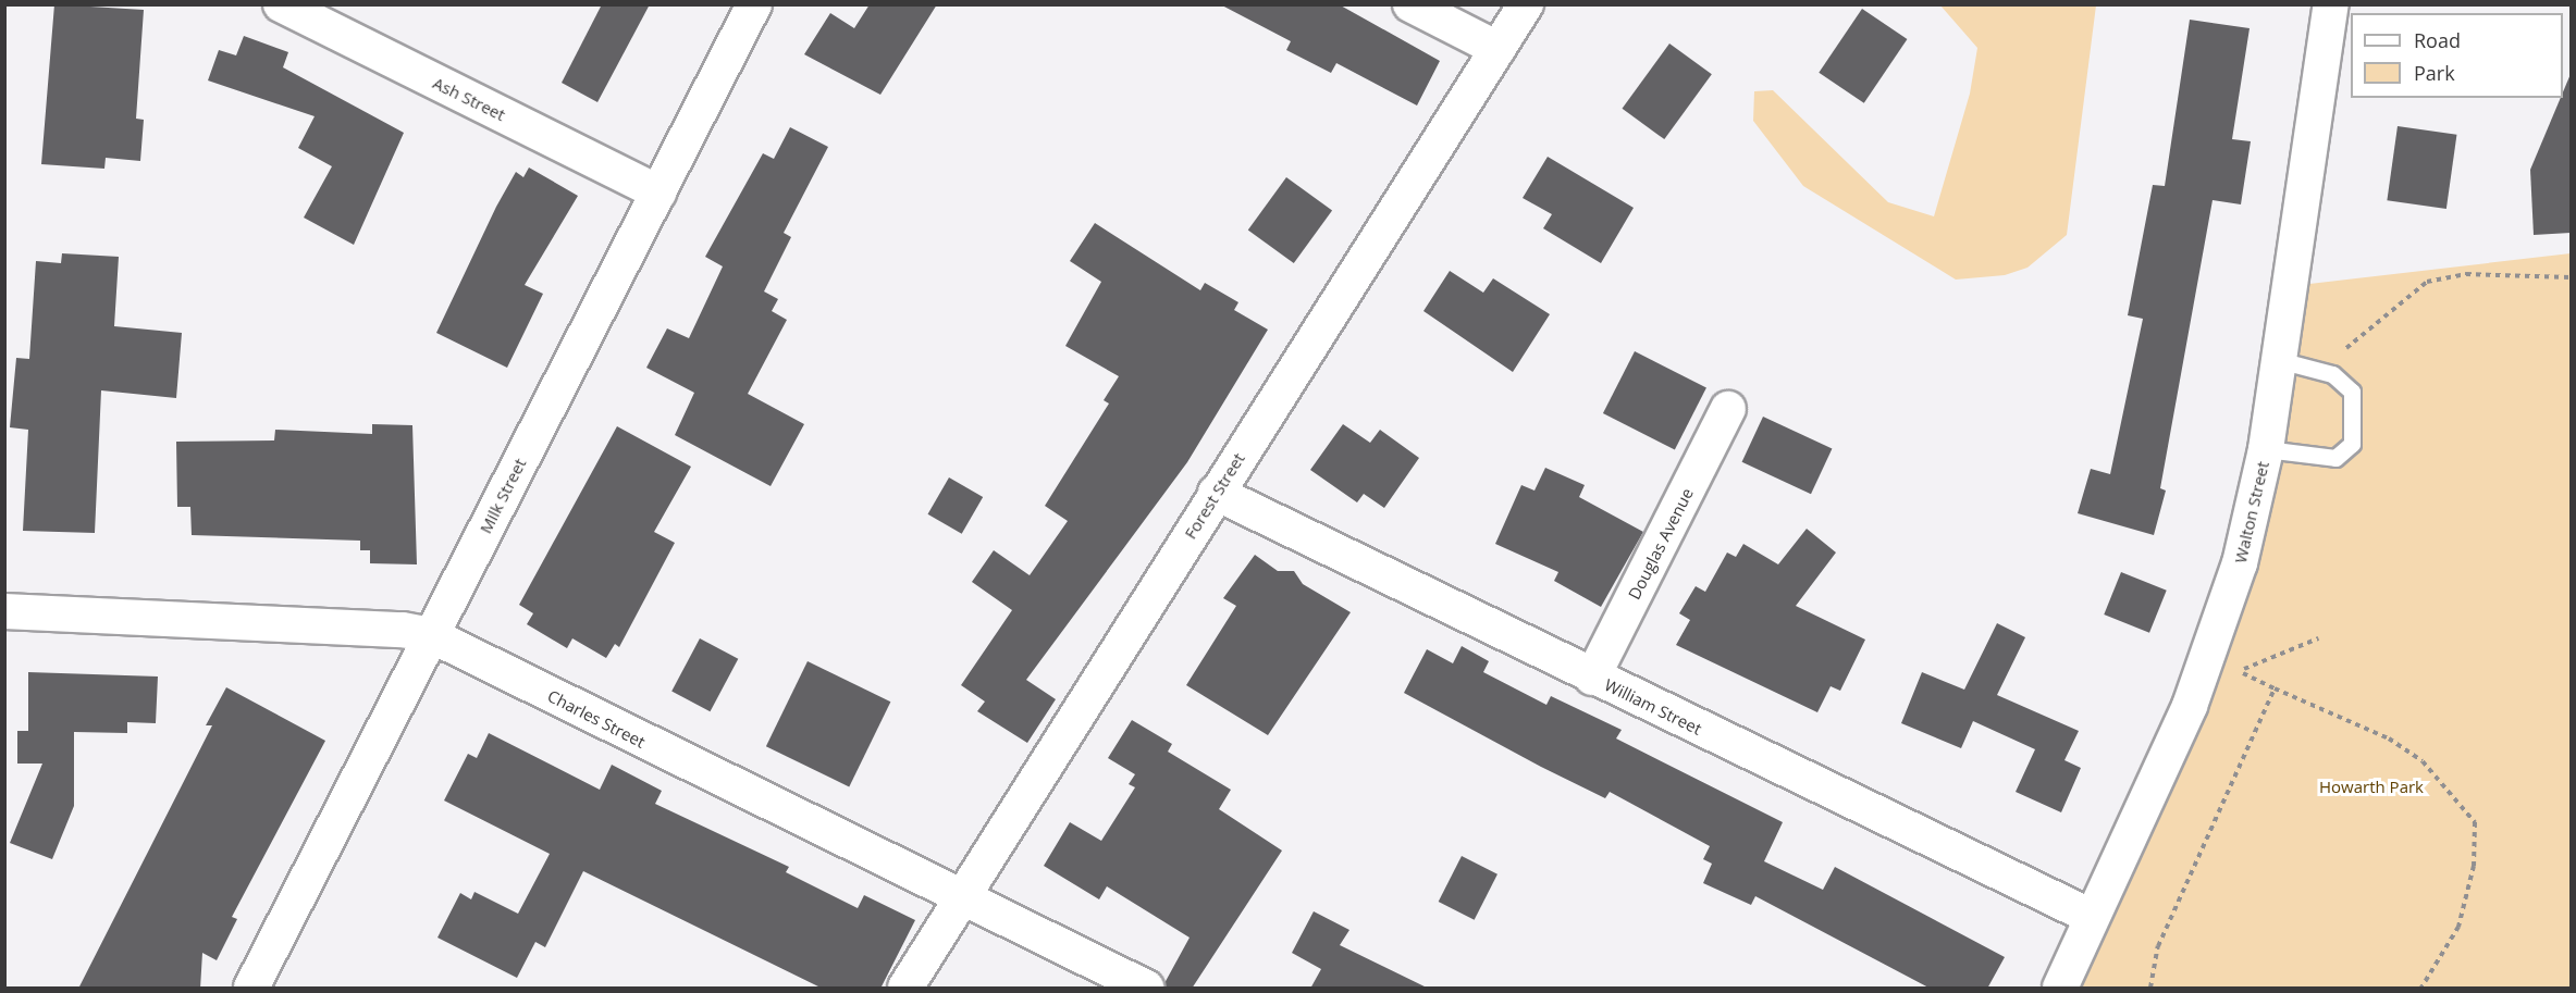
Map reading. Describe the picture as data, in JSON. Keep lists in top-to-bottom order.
{
  "streets": {
    "street": [
      "Ash Street",
      "Milk Street",
      "Forest Street",
      "Walton Street",
      "Douglas Avenue",
      "William Street",
      "Charles Street"
    ]
  },
  "crossings": [
    ["Ash Street", "Milk Street"],
    ["Milk Street", "Charles Street"],
    ["Forest Street", "William Street"],
    ["Forest Street", "Charles Street"],
    ["Walton Street", "William Street"],
    ["Douglas Avenue", "William Street"]
  ],
  "parks": ["Howarth Park"],
  "legend": ["Road", "Park"]
}
